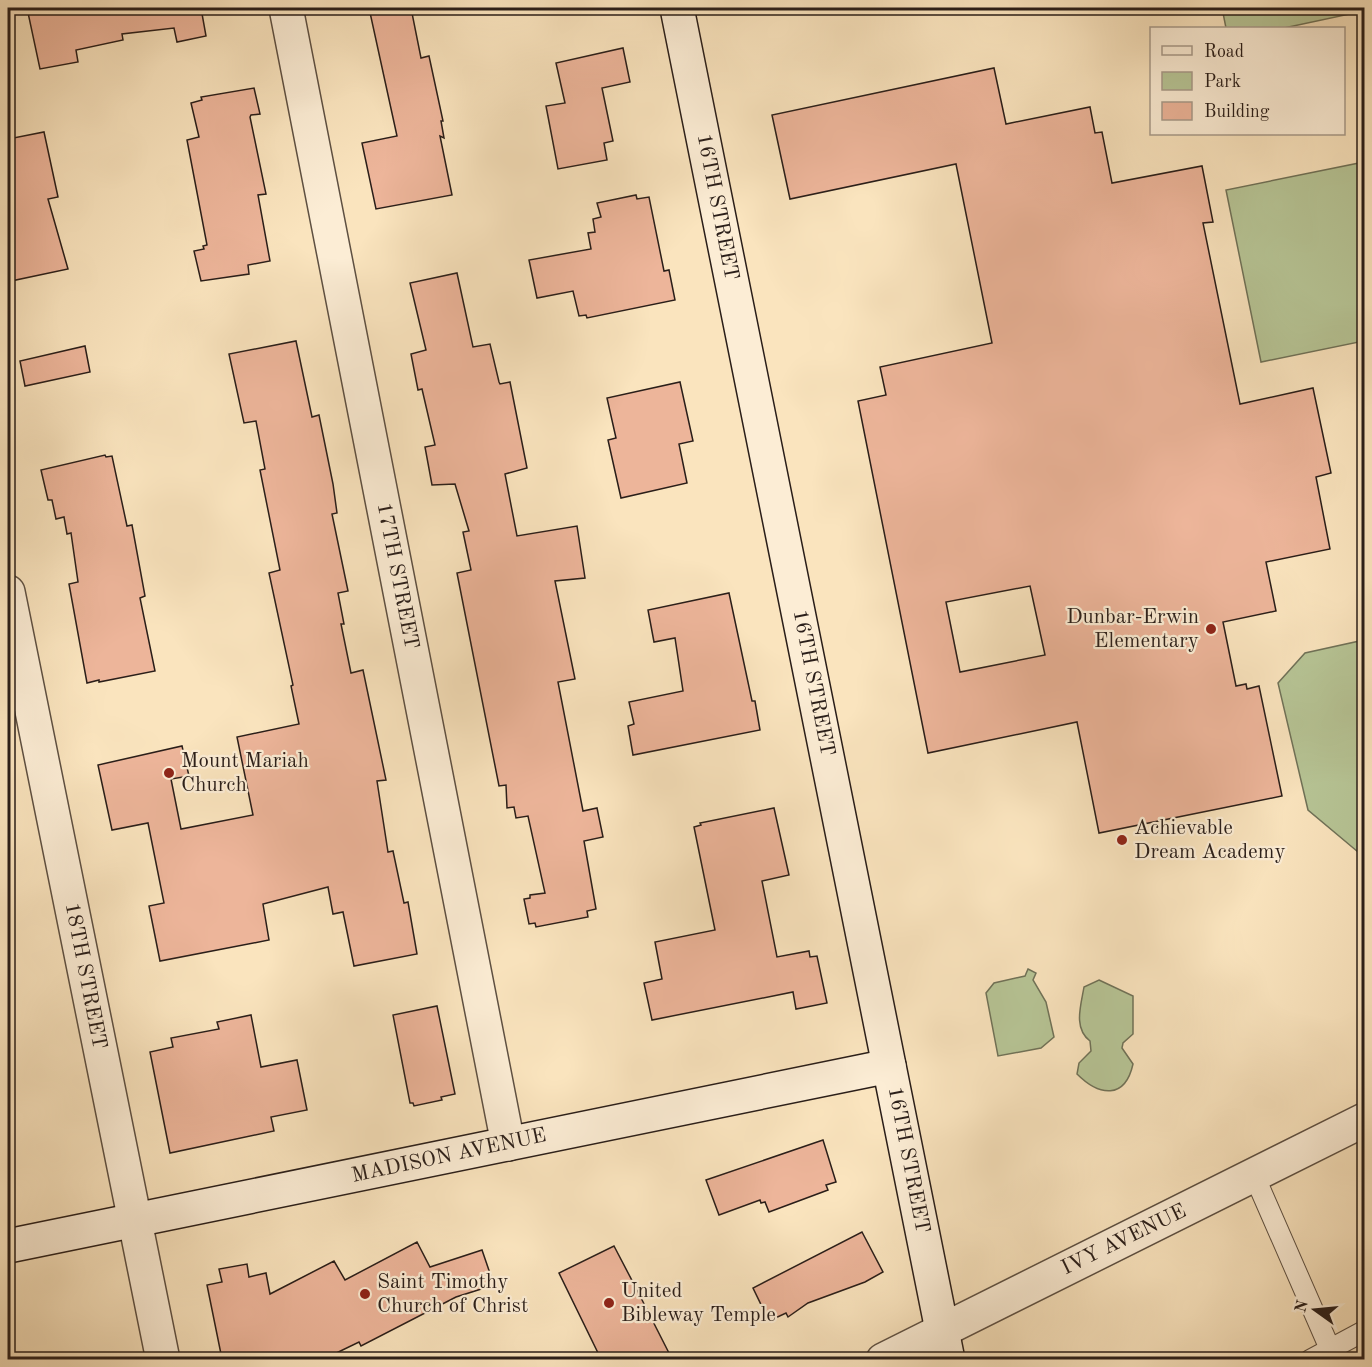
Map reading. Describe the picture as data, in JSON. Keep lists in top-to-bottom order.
{
  "streets": {
    "street": [
      "16TH STREET",
      "17TH STREET",
      "18TH STREET",
      "MADISON AVENUE",
      "IVY AVENUE"
    ]
  },
  "crossings": [
    ["16TH STREET", "MADISON AVENUE"],
    ["16TH STREET", "IVY AVENUE"],
    ["17TH STREET", "MADISON AVENUE"],
    ["18TH STREET", "MADISON AVENUE"]
  ],
  "places": [
    "Dunbar-Erwin Elementary",
    "Mount Mariah Church",
    "Achievable Dream Academy",
    "Saint Timothy Church of Christ",
    "United Bibleway Temple"
  ],
  "legend": ["Road", "Park", "Building"],
  "north": "left"
}
